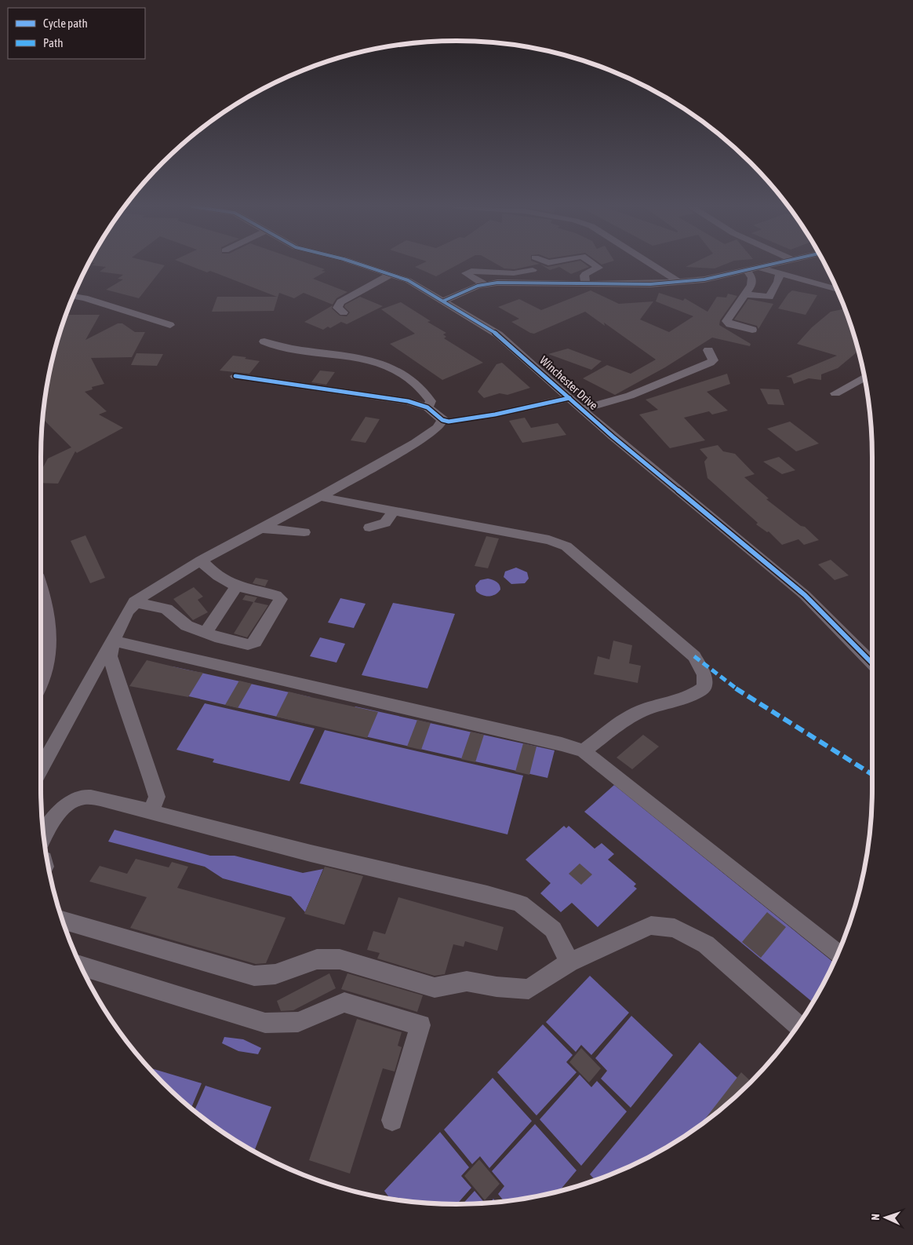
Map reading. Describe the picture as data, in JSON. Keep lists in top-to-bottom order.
{
  "streets": {
    "street": ["Winchester Drive"]
  },
  "legend": ["Cycle path", "Path"],
  "north": "left"
}
